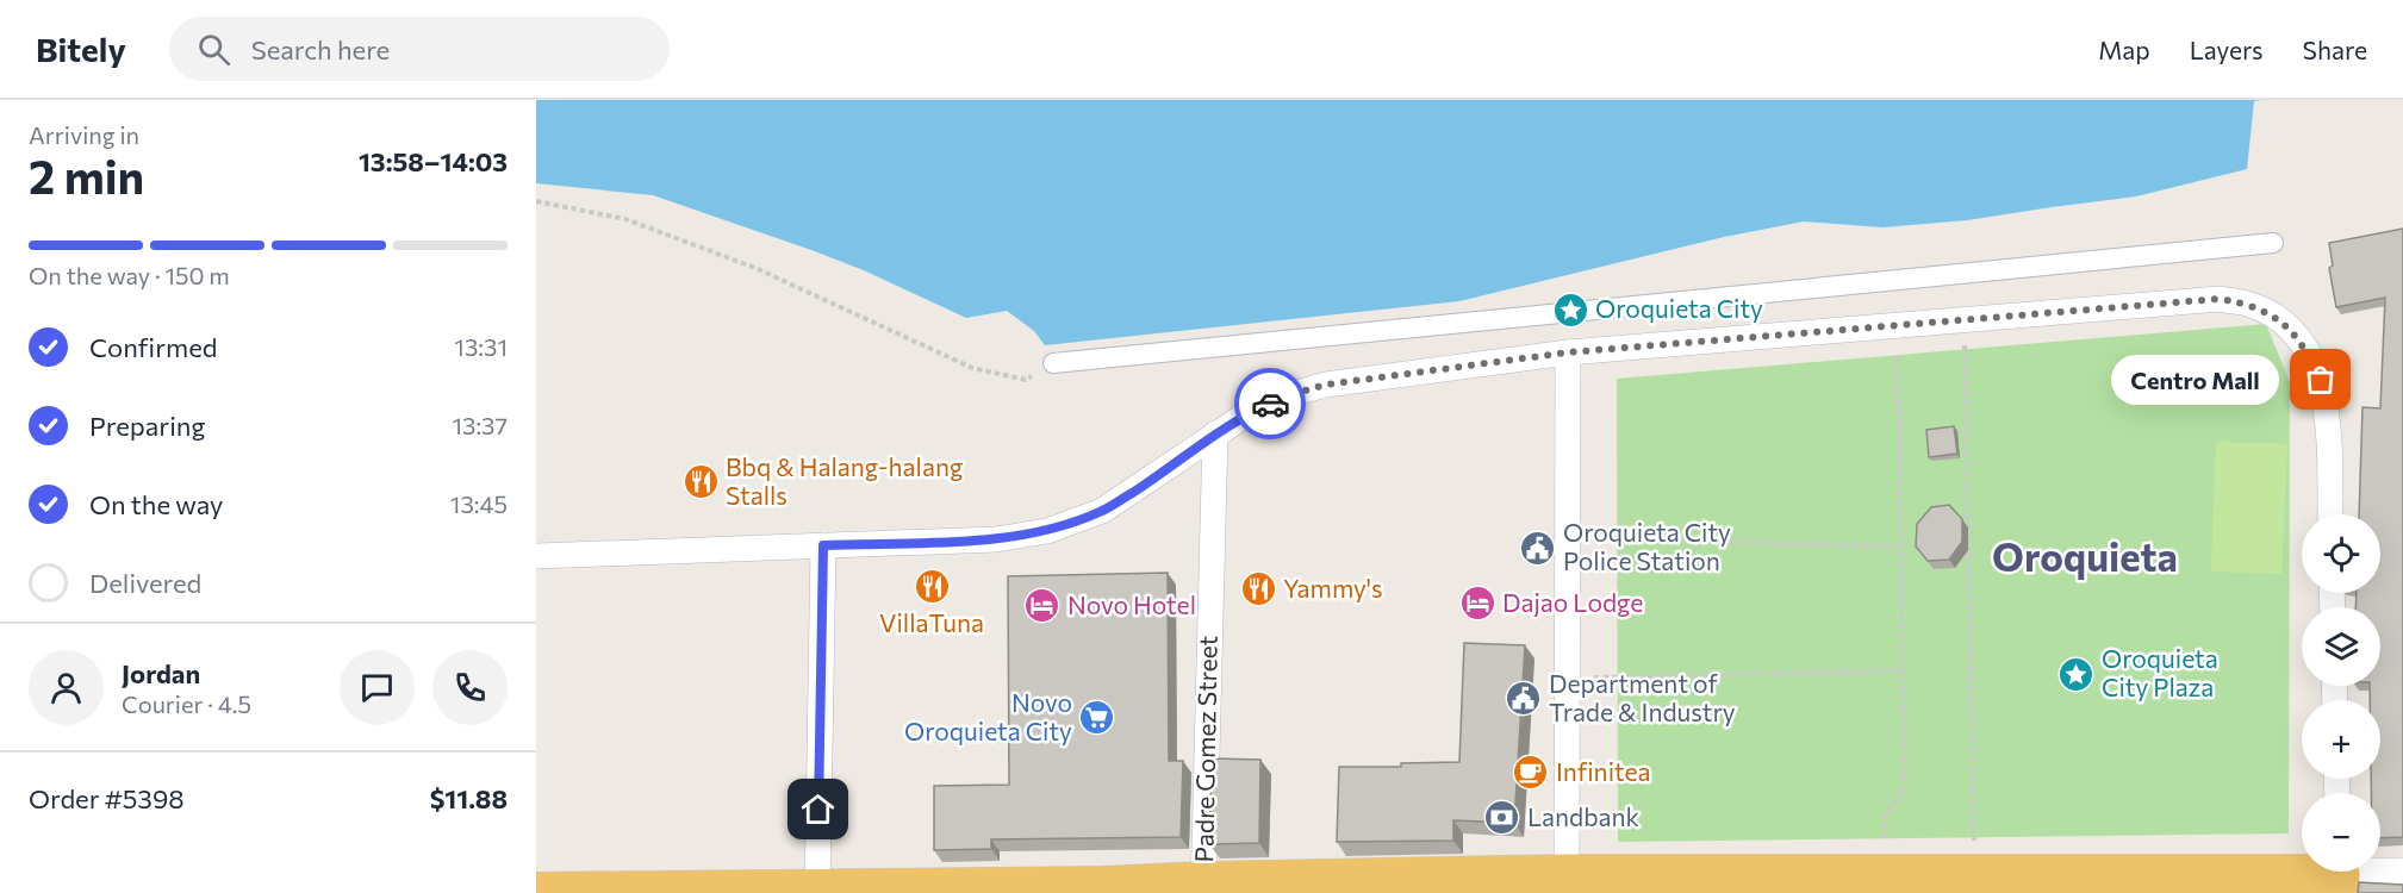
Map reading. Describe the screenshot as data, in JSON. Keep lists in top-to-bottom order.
{
  "streets": {
    "street": ["Padre Gomez Street"]
  },
  "districts": ["Oroquieta"],
  "places": {
    "place": ["Oroquieta City", "Oroquieta City Plaza"],
    "other": ["Centro Mall"],
    "restaurant": ["Bbq & Halang-halang Stalls", "VillaTuna", "Yammy's"],
    "public building": ["Oroquieta City Police Station", "Department of Trade & Industry"],
    "hotel": ["Dajao Lodge", "Novo Hotel"],
    "supermarket": ["Novo Oroquieta City"],
    "cafe": ["Infinitea"],
    "bank": ["Landbank"]
  },
  "page": {
    "header": "Bitely",
    "search": "Search here",
    "nav": ["Map", "Layers", "Share"],
    "heading": ["2 min", "Arriving in", "13:58–14:03"],
    "panel": [
      "Jordan",
      "Courier · 4.5",
      "Order #5398",
      "$11.88"
    ],
    "bar": "On the way · 150 m",
    "list": [
      ["Confirmed", "13:31"],
      ["Preparing", "13:37"],
      ["On the way", "13:45"],
      "Delivered"
    ],
    "bubble": "Centro Mall",
    "map_buttons": ["+", "−"]
  }
}
